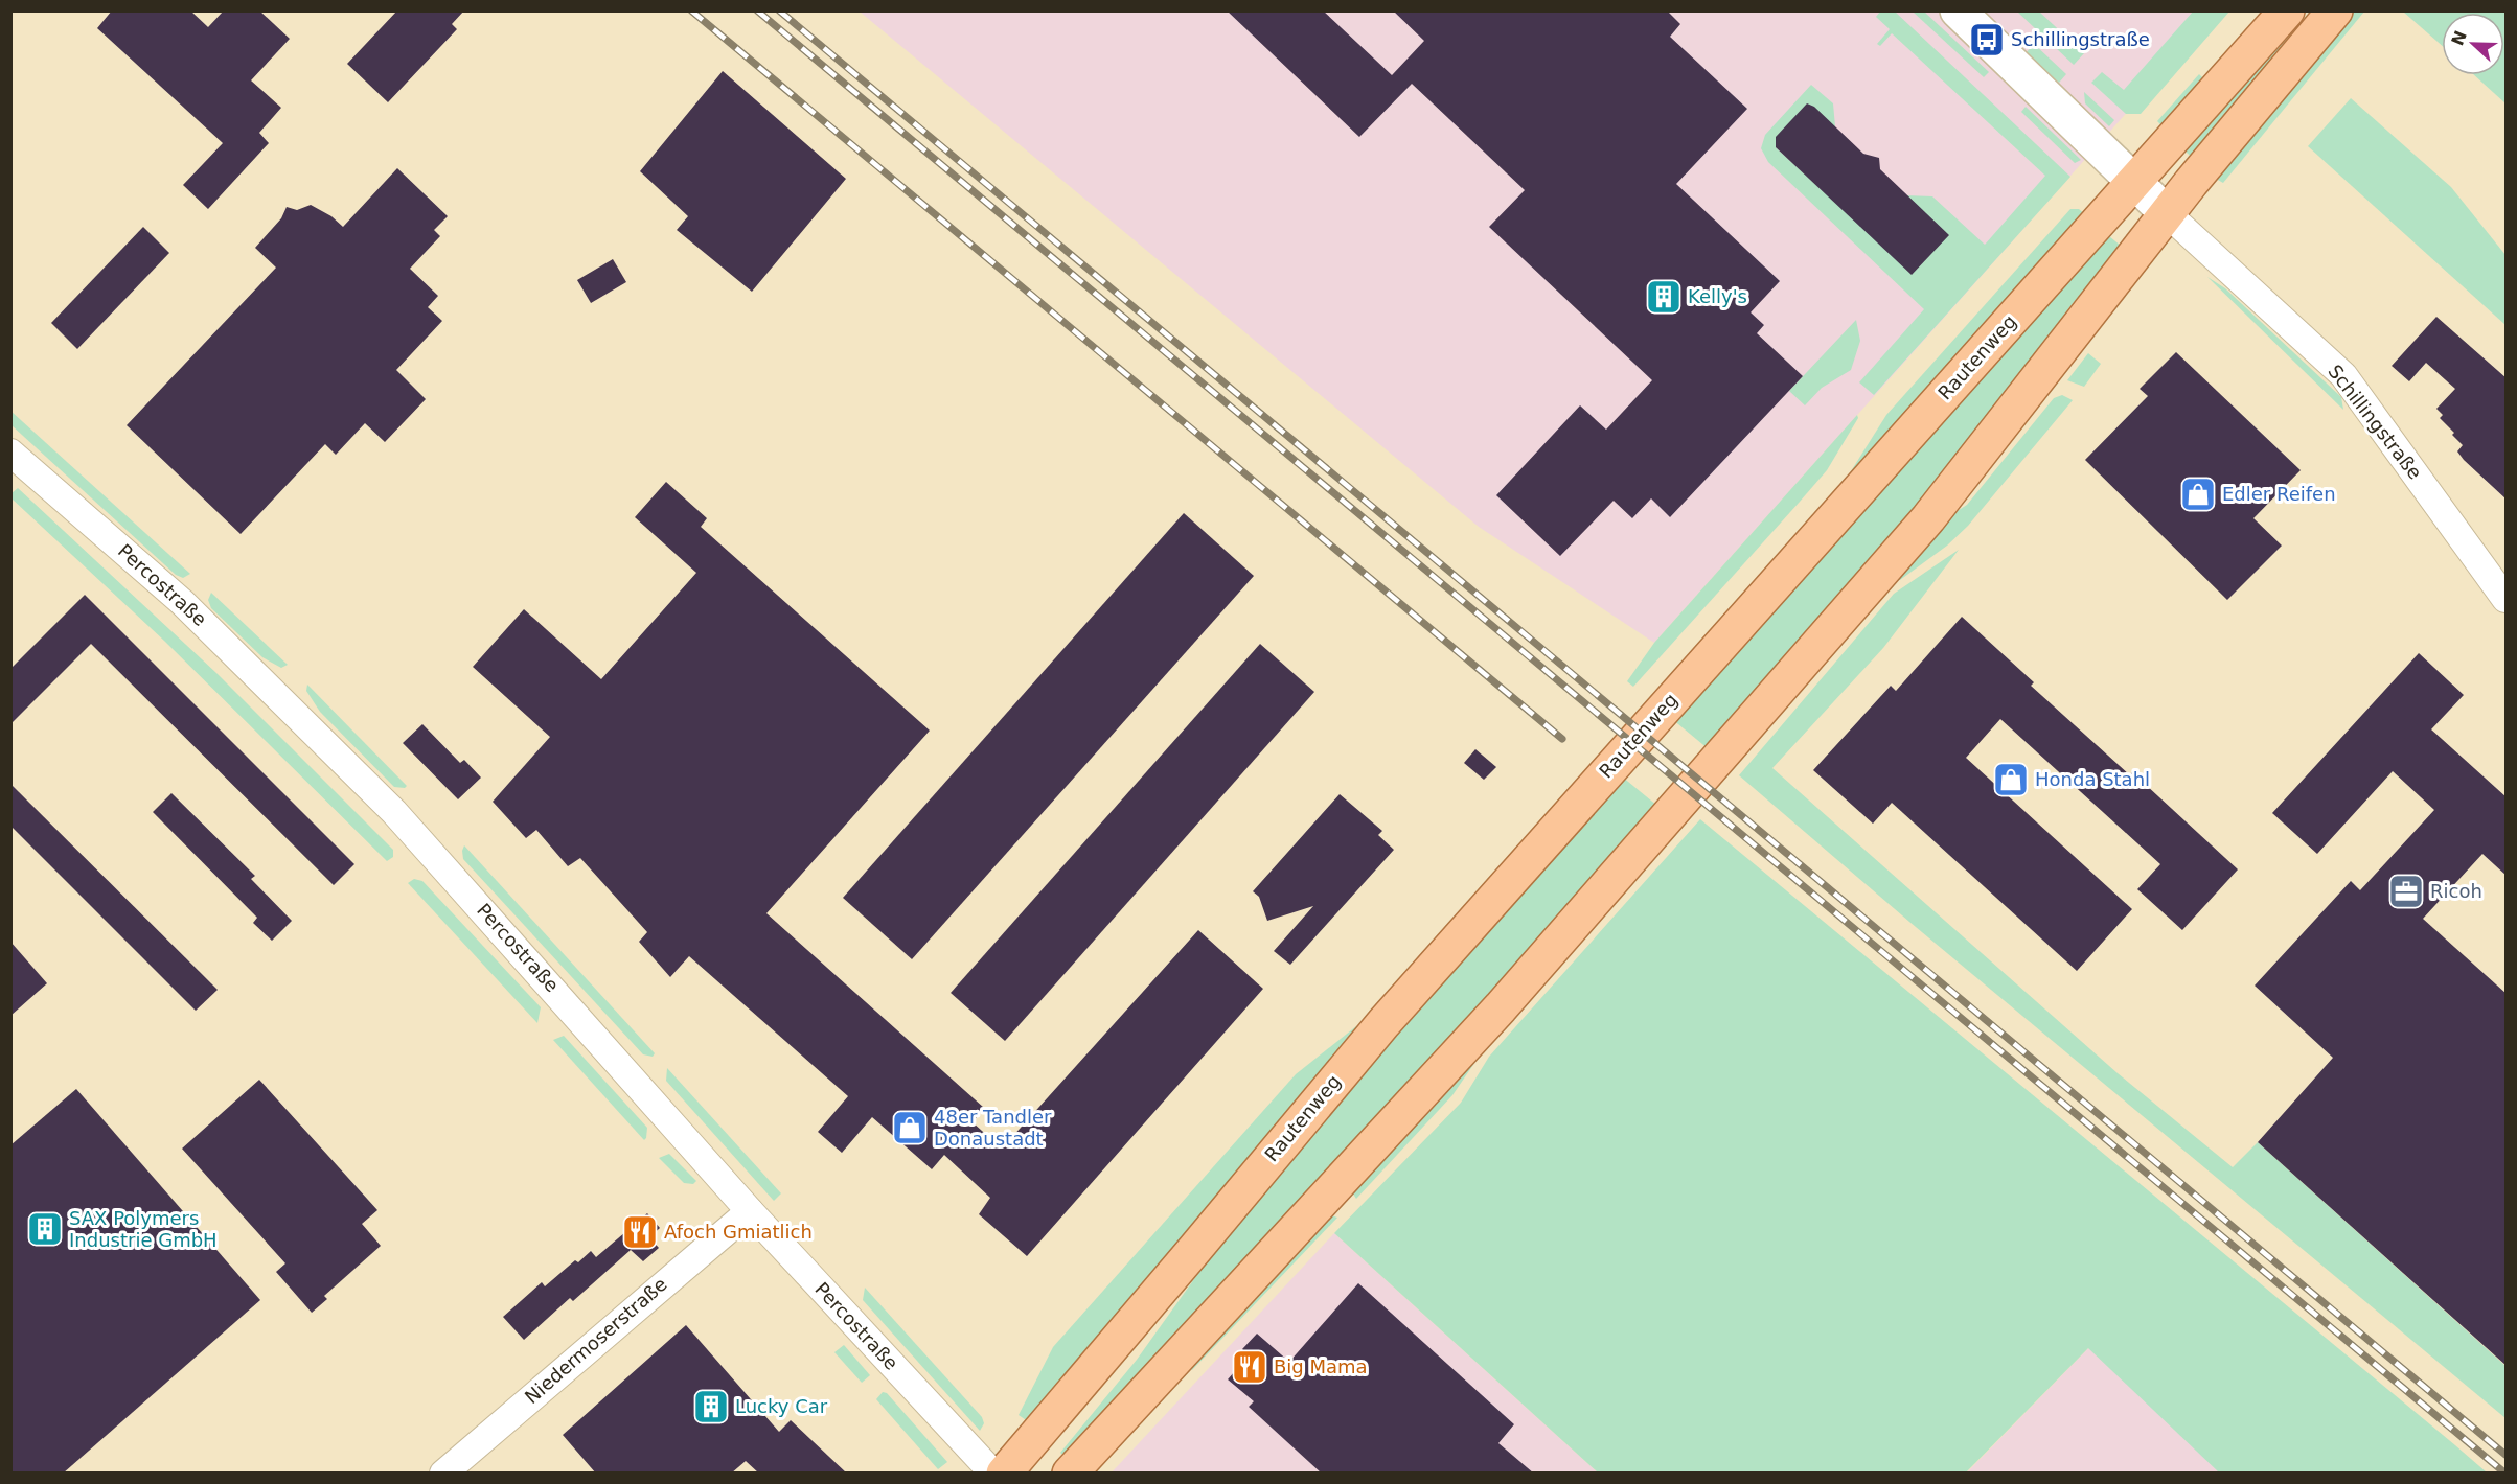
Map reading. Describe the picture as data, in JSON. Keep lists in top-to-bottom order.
{
  "streets": {
    "main road": ["Rautenweg"],
    "street": ["Schillingstraße", "Percostraße", "Niedermoserstraße"]
  },
  "crossings": [
    ["Percostraße", "Niedermoserstraße"]
  ],
  "places": {
    "bus stop": ["Schillingstraße"],
    "building": ["Kelly's", "SAX Polymers Industrie GmbH", "Lucky Car"],
    "shop": ["Edler Reifen", "Honda Stahl", "48er Tandler Donaustadt"],
    "office": ["Ricoh"],
    "restaurant": ["Afoch Gmiatlich", "Big Mama"]
  },
  "north": "left"
}
